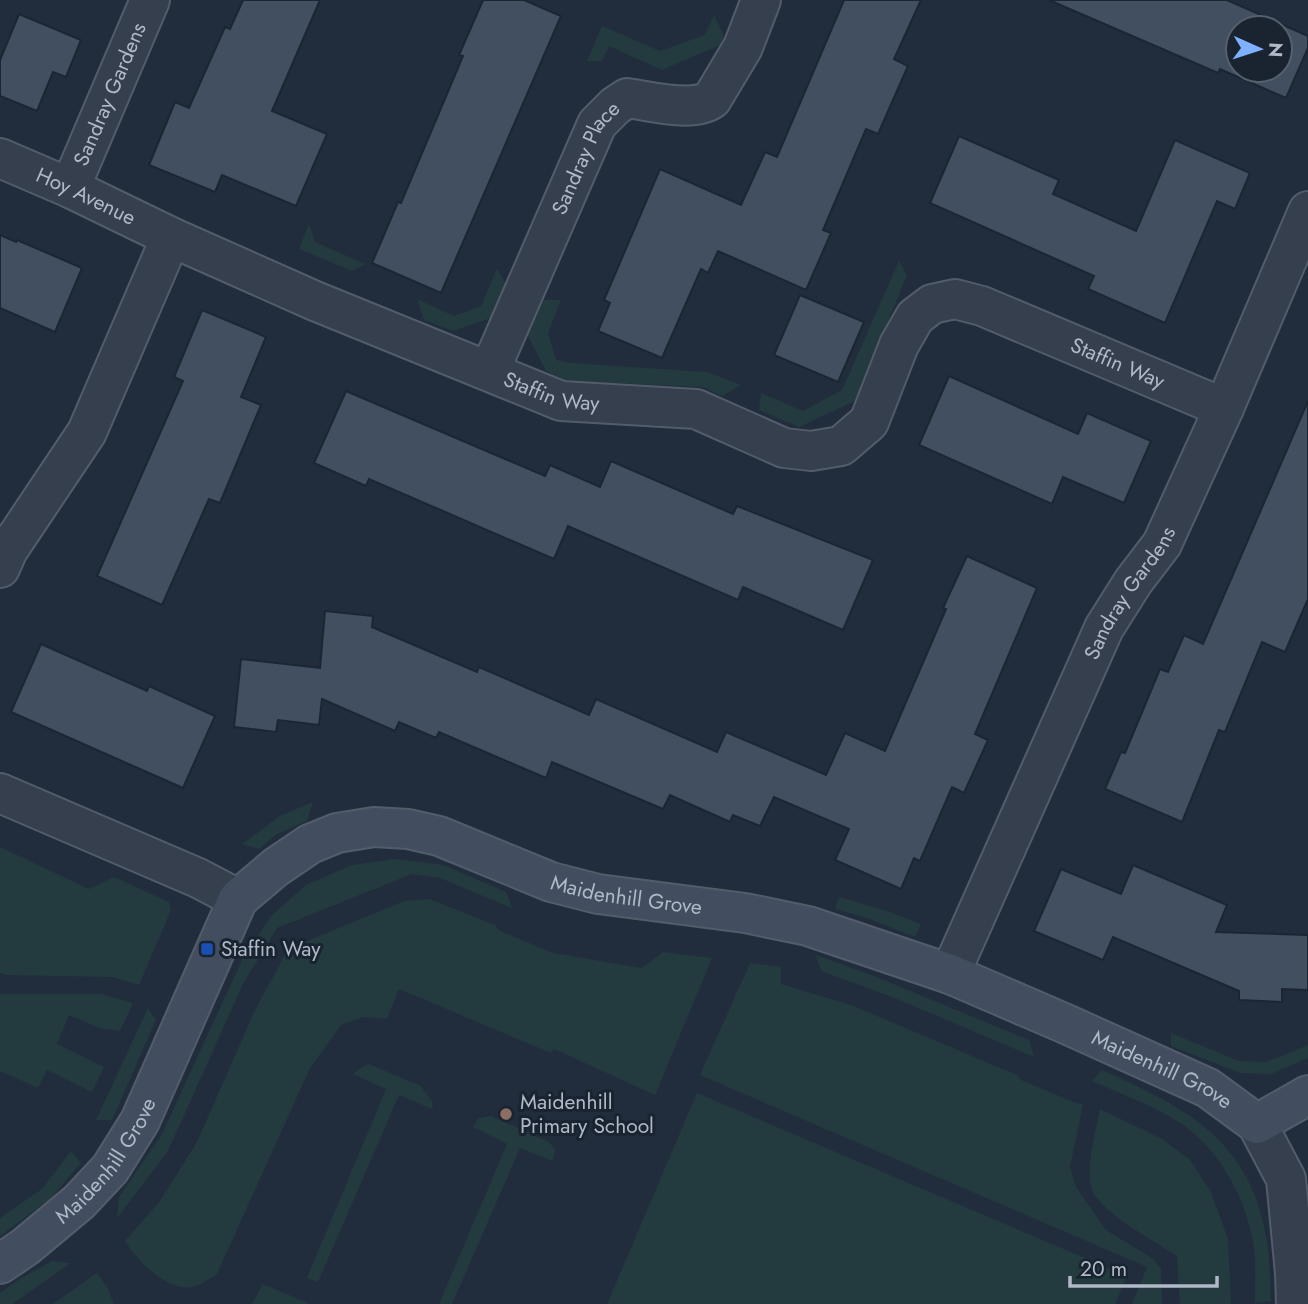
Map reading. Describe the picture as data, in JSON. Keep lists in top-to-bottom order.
{
  "streets": {
    "street": [
      "Sandray Gardens",
      "Sandray Place",
      "Hoy Avenue",
      "Staffin Way",
      "Maidenhill Grove"
    ]
  },
  "crossings": [
    ["Sandray Gardens", "Hoy Avenue"],
    ["Sandray Gardens", "Staffin Way"],
    ["Sandray Gardens", "Maidenhill Grove"],
    ["Sandray Place", "Staffin Way"],
    ["Hoy Avenue", "Staffin Way"]
  ],
  "places": {
    "transit": ["Staffin Way"],
    "other": ["Maidenhill Primary School"]
  },
  "scale_bar": "20 m",
  "north": "right"
}
